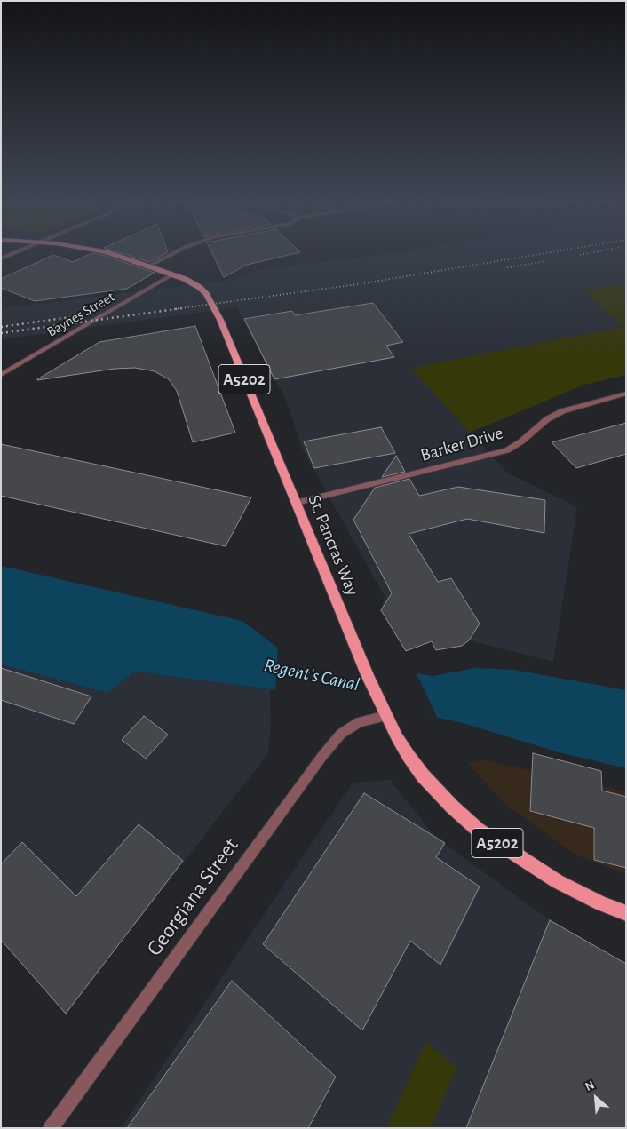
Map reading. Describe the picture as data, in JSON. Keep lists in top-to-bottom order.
{
  "streets": {
    "main road": ["A5202", "St. Pancras Way"],
    "street": ["Baynes Street", "Barker Drive", "Georgiana Street"]
  },
  "crossings": [
    ["Baynes Street", "St. Pancras Way"],
    ["Barker Drive", "St. Pancras Way"],
    ["St. Pancras Way", "Georgiana Street"]
  ],
  "water": ["Regent's Canal"],
  "north": "top left"
}
